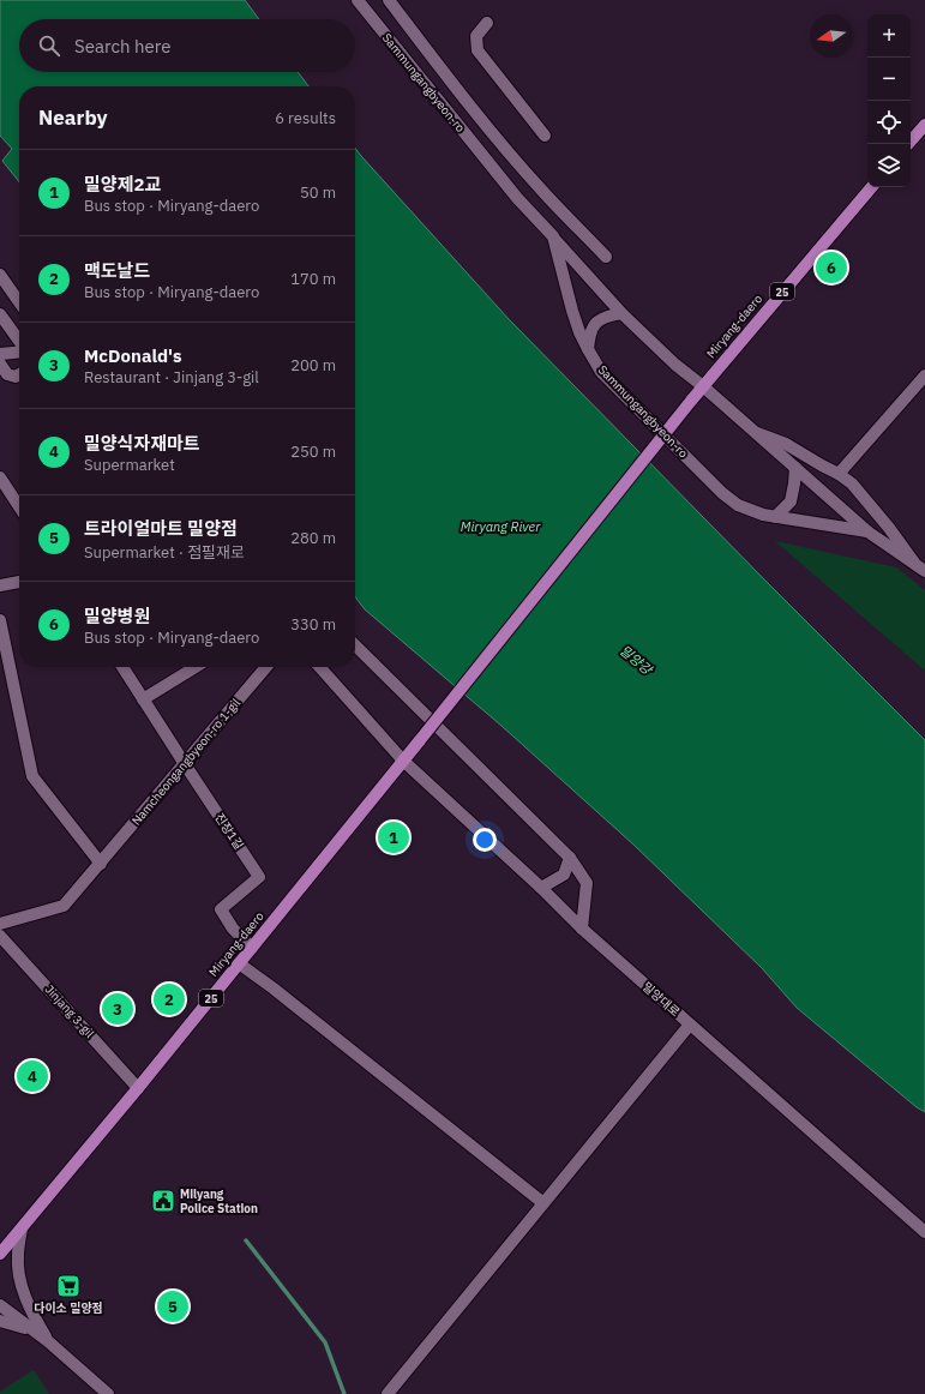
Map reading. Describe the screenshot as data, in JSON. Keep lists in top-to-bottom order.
{
  "streets": {
    "main road": ["25", "Miryang-daero"],
    "street": [
      "Sammungangbyeon-ro",
      "Namcheongangbyeon-ro 1-gil",
      "진장1길",
      "밀양대로",
      "Jinjang 3-gil"
    ]
  },
  "crossings": [
    ["Miryang-daero", "진장1길"],
    ["Miryang-daero", "밀양대로"],
    ["Miryang-daero", "Jinjang 3-gil"],
    ["Namcheongangbyeon-ro 1-gil", "진장1길"]
  ],
  "water": ["Miryang River", "밀양강"],
  "places": {
    "public building": ["Milyang Police Station"],
    "supermarket": ["다이소 밀양점"]
  },
  "north": "left",
  "page": {
    "map_buttons": ["+", "−"],
    "search": "Search here",
    "heading": ["Nearby", "6 results"],
    "list": [
      {
        "mark": "1",
        "name": "밀양제2교",
        "note": "Bus stop · Miryang-daero",
        "value": "50 m"
      },
      {
        "mark": "2",
        "name": "맥도날드",
        "note": "Bus stop · Miryang-daero",
        "value": "170 m"
      },
      {
        "mark": "3",
        "name": "McDonald's",
        "note": "Restaurant · Jinjang 3-gil",
        "value": "200 m"
      },
      {
        "mark": "4",
        "name": "밀양식자재마트",
        "note": "Supermarket",
        "value": "250 m"
      },
      {
        "mark": "5",
        "name": "트라이얼마트 밀양점",
        "note": "Supermarket · 점필재로",
        "value": "280 m"
      },
      {
        "mark": "6",
        "name": "밀양병원",
        "note": "Bus stop · Miryang-daero",
        "value": "330 m"
      }
    ],
    "pins": [
      "6",
      "1",
      "2",
      "3",
      "4",
      "5"
    ]
  }
}
